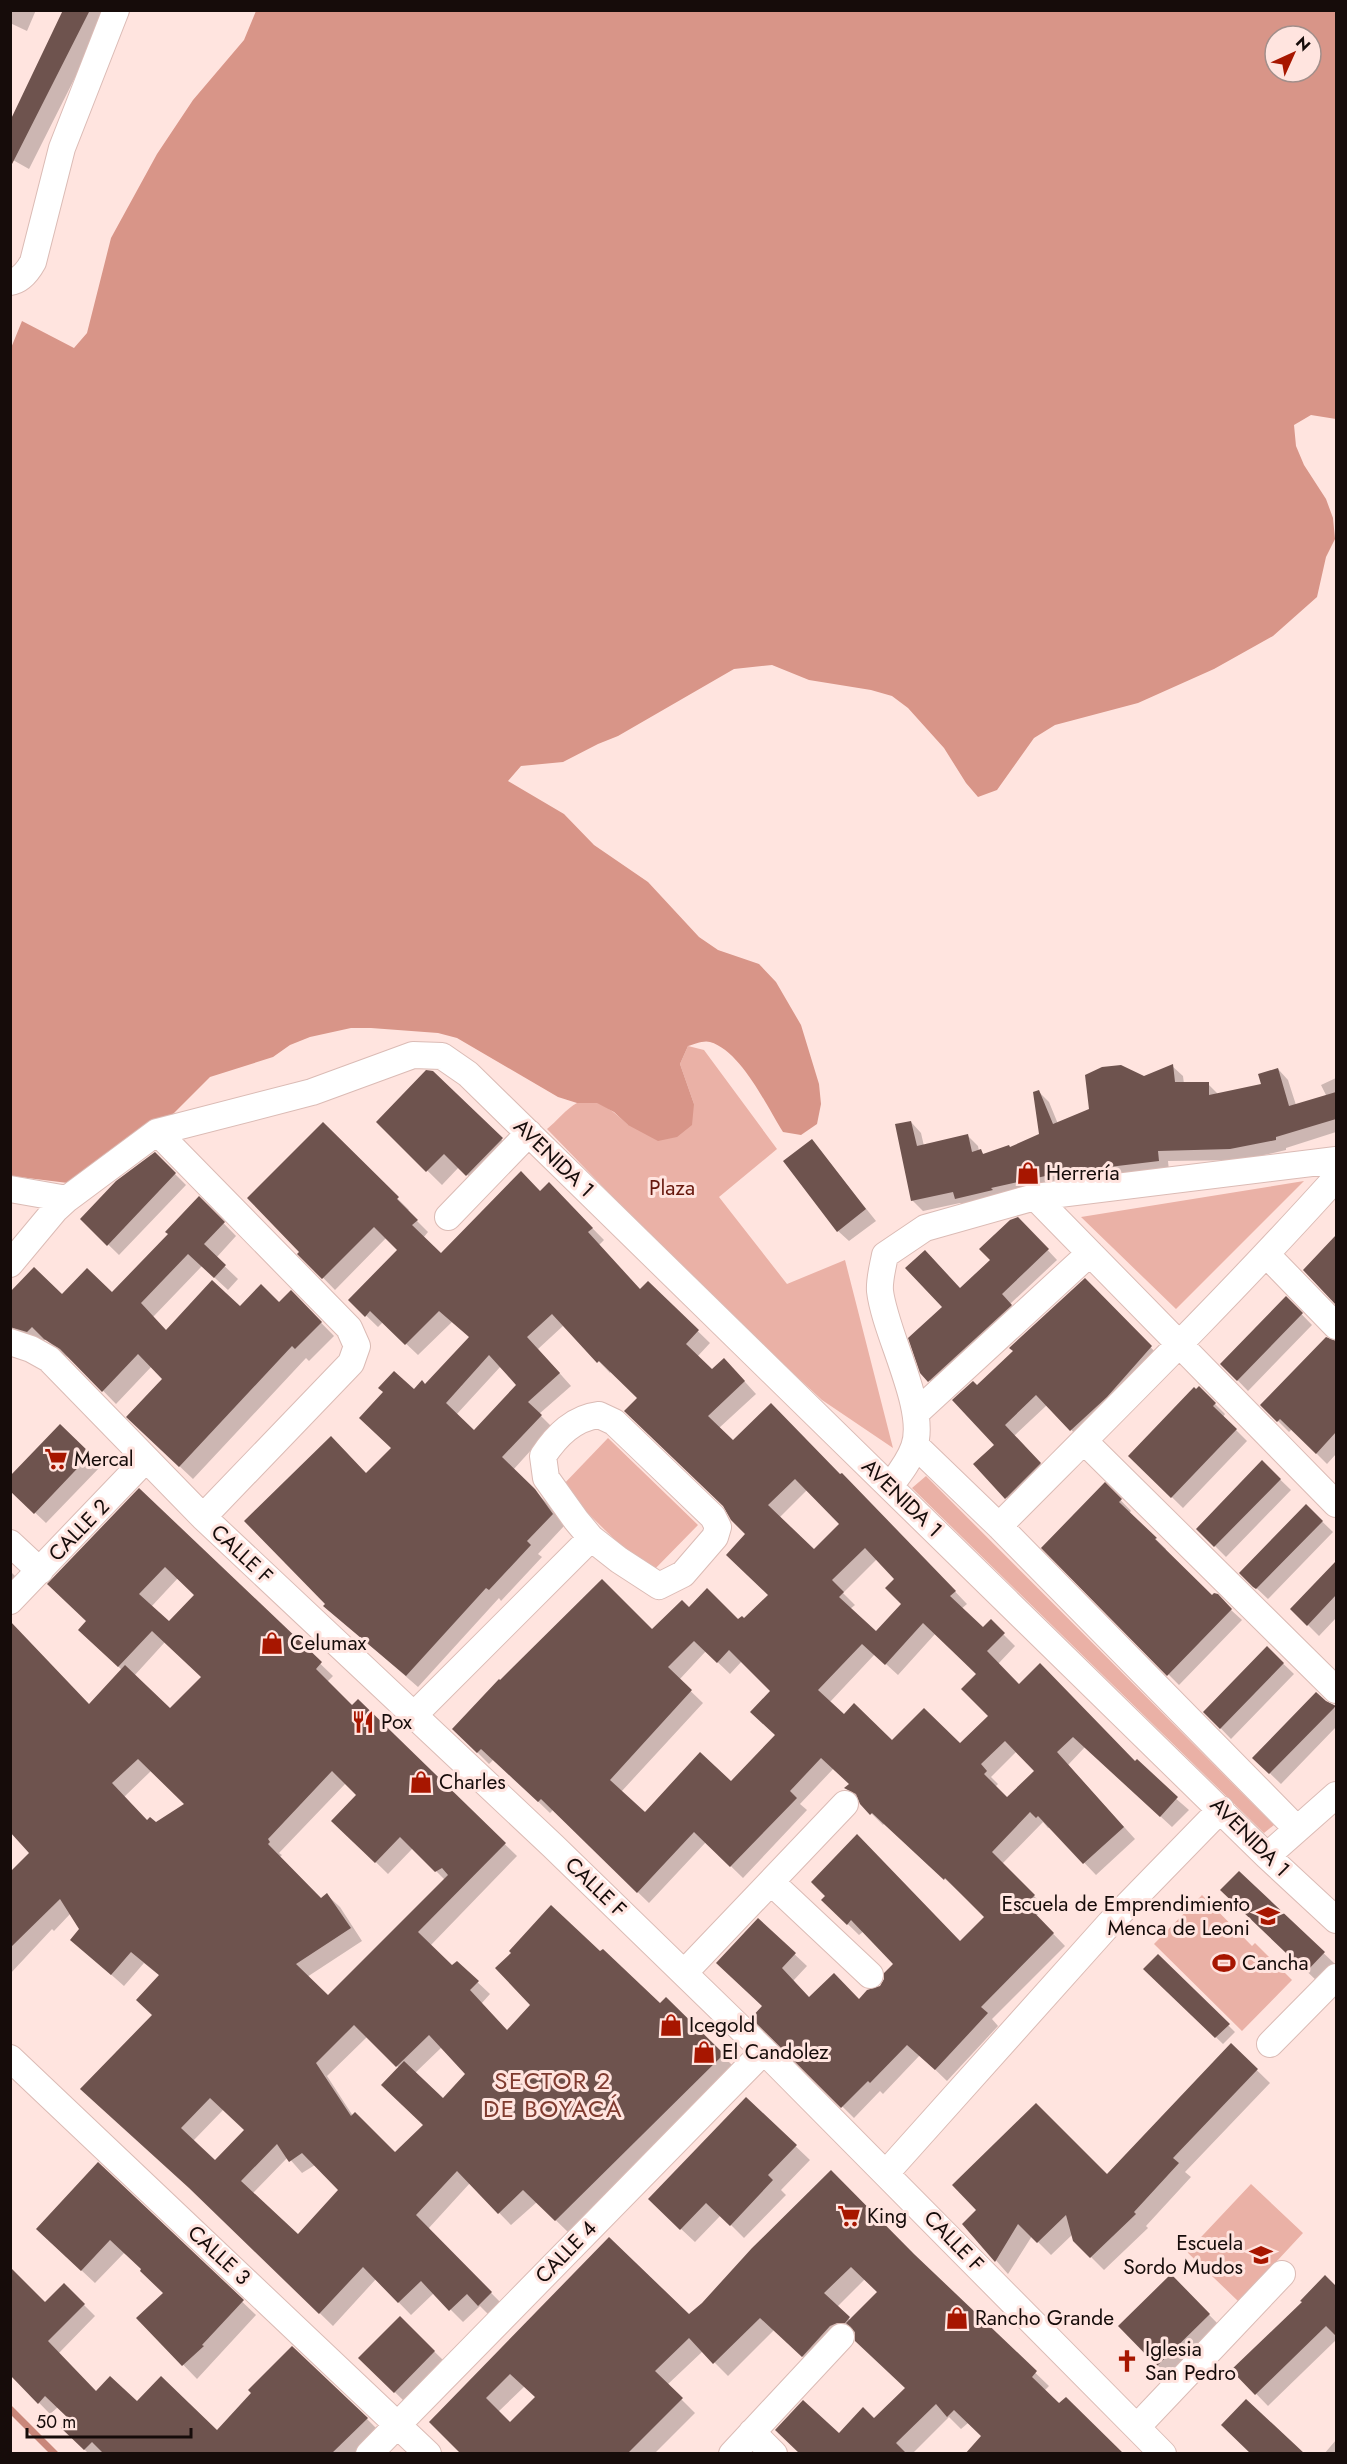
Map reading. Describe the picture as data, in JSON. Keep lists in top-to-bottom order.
{
  "streets": {
    "street": [
      "AVENIDA 1",
      "CALLE 2",
      "CALLE F",
      "CALLE 4",
      "CALLE 3"
    ]
  },
  "crossings": [
    ["CALLE 2", "CALLE F"],
    ["CALLE F", "CALLE 4"],
    ["CALLE 4", "CALLE 3"]
  ],
  "districts": ["SECTOR 2 DE BOYACÁ"],
  "parks": ["Plaza"],
  "places": {
    "shop": [
      "Herrería",
      "Celumax",
      "Charles",
      "Icegold",
      "El Candolez",
      "Rancho Grande"
    ],
    "supermarket": ["Mercal", "King"],
    "restaurant": ["Pox"],
    "school or university": ["Escuela de Emprendimiento Menca de Leoni", "Escuela Sordo Mudos"],
    "sports": ["Cancha"],
    "church": ["Iglesia San Pedro"]
  },
  "scale_bar": "50 m",
  "north": "top right"
}
